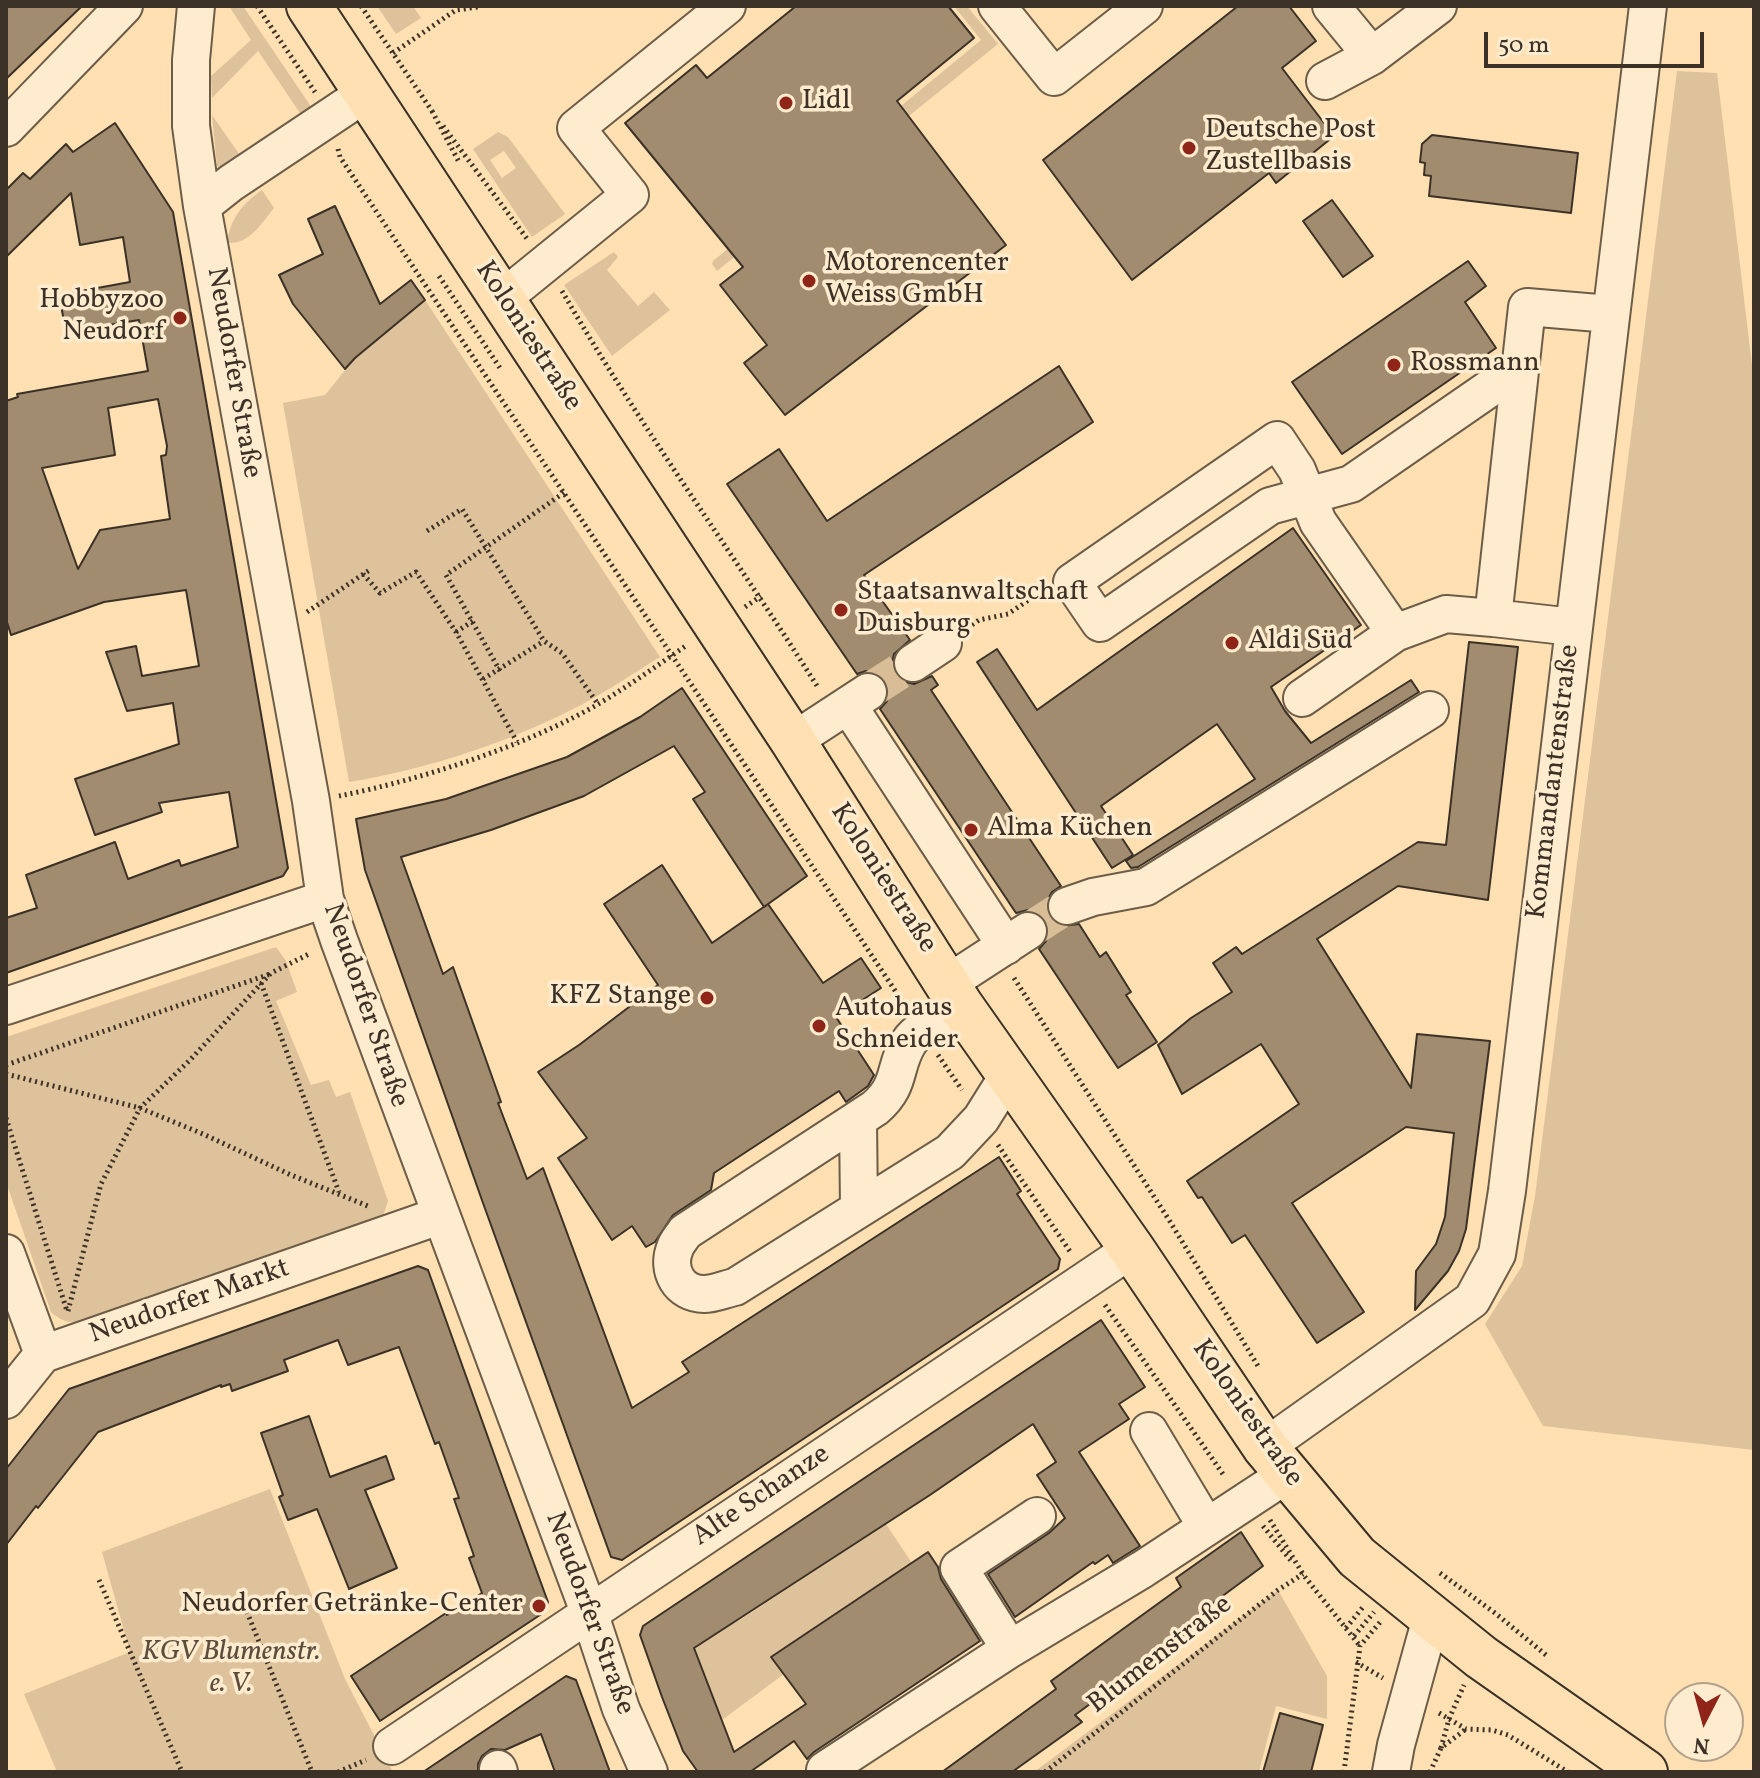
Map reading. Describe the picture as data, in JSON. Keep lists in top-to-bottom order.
{
  "streets": {
    "main road": ["Koloniestraße"],
    "street": [
      "Neudorfer Straße",
      "Kommandantenstraße",
      "Neudorfer Markt",
      "Alte Schanze"
    ],
    "path": ["Blumenstraße"]
  },
  "crossings": [
    ["Koloniestraße", "Kommandantenstraße"],
    ["Koloniestraße", "Alte Schanze"],
    ["Neudorfer Straße", "Neudorfer Markt"],
    ["Neudorfer Straße", "Alte Schanze"]
  ],
  "parks": ["KGV Blumenstr. e. V."],
  "places": [
    "Lidl",
    "Deutsche Post Zustellbasis",
    "Motorencenter Weiss GmbH",
    "Hobbyzoo Neudorf",
    "Rossmann",
    "Staatsanwaltschaft Duisburg",
    "Aldi Süd",
    "Alma Küchen",
    "KFZ Stange",
    "Autohaus Schneider",
    "Neudorfer Getränke-Center"
  ],
  "scale_bar": "50 m",
  "north": "bottom"
}
